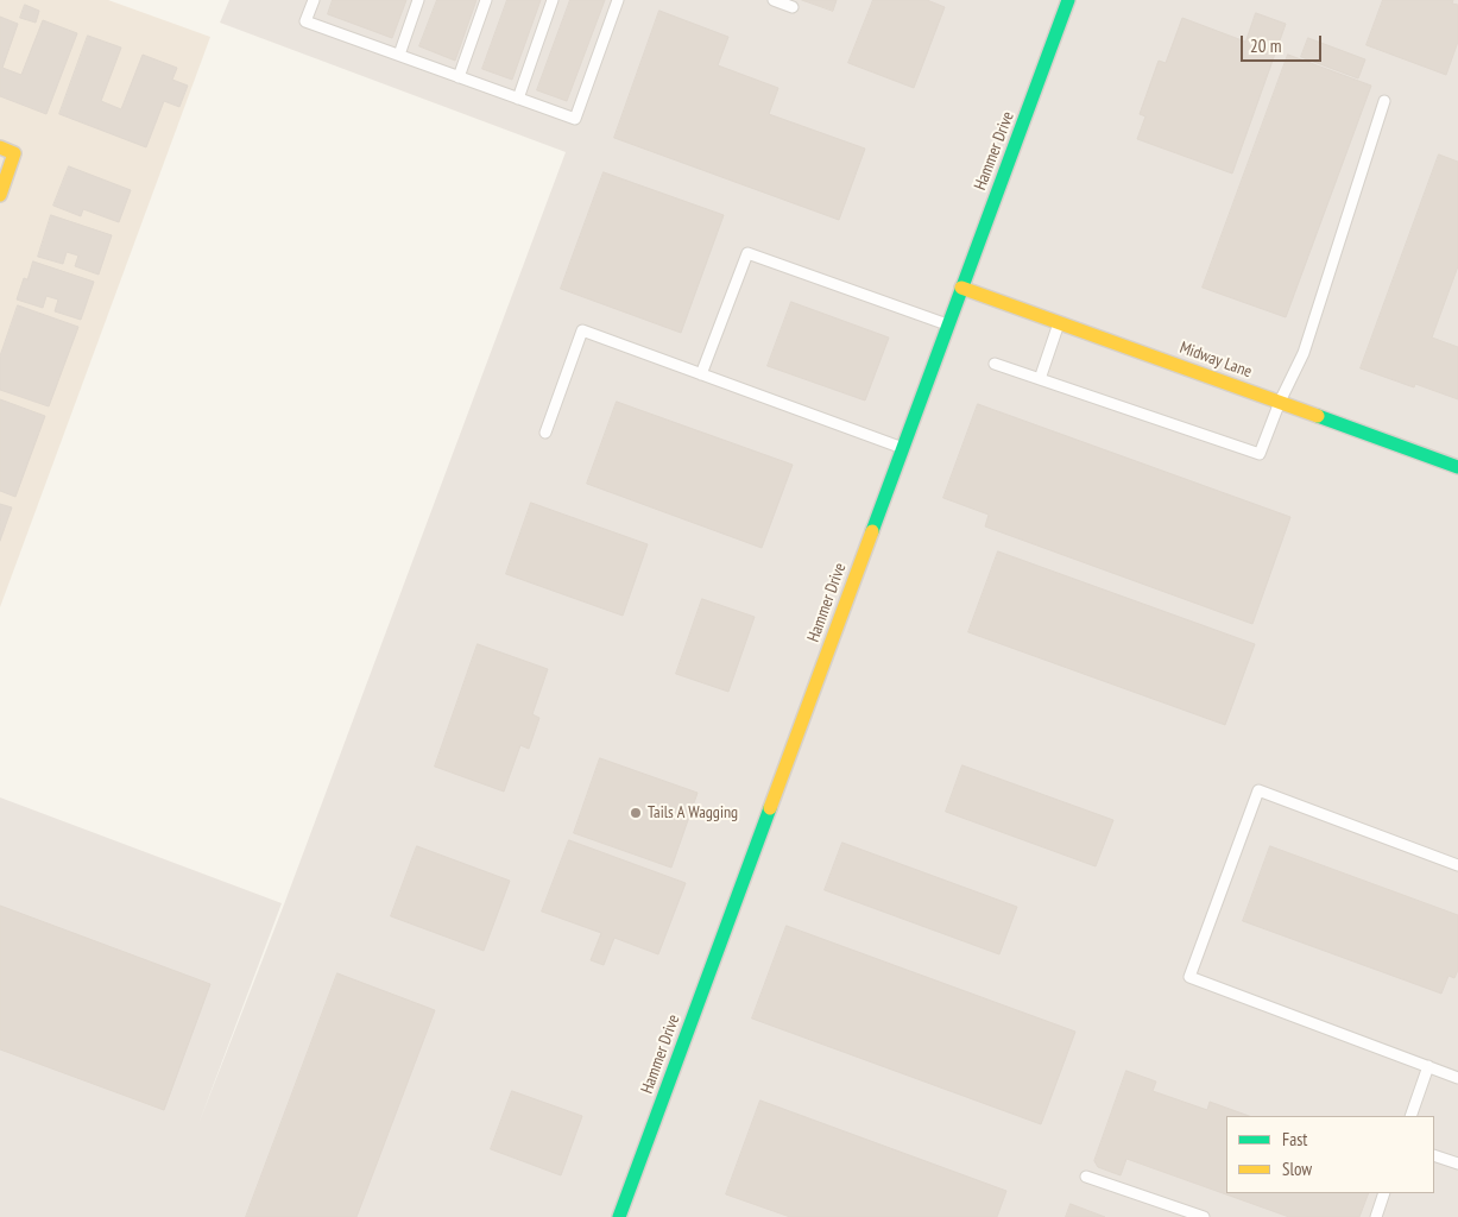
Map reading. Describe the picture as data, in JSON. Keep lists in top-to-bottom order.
{
  "streets": {
    "street": ["Hammer Drive", "Midway Lane"]
  },
  "crossings": [
    ["Hammer Drive", "Midway Lane"]
  ],
  "places": ["Tails A Wagging"],
  "legend": ["Fast", "Slow"],
  "scale_bar": "20 m"
}
